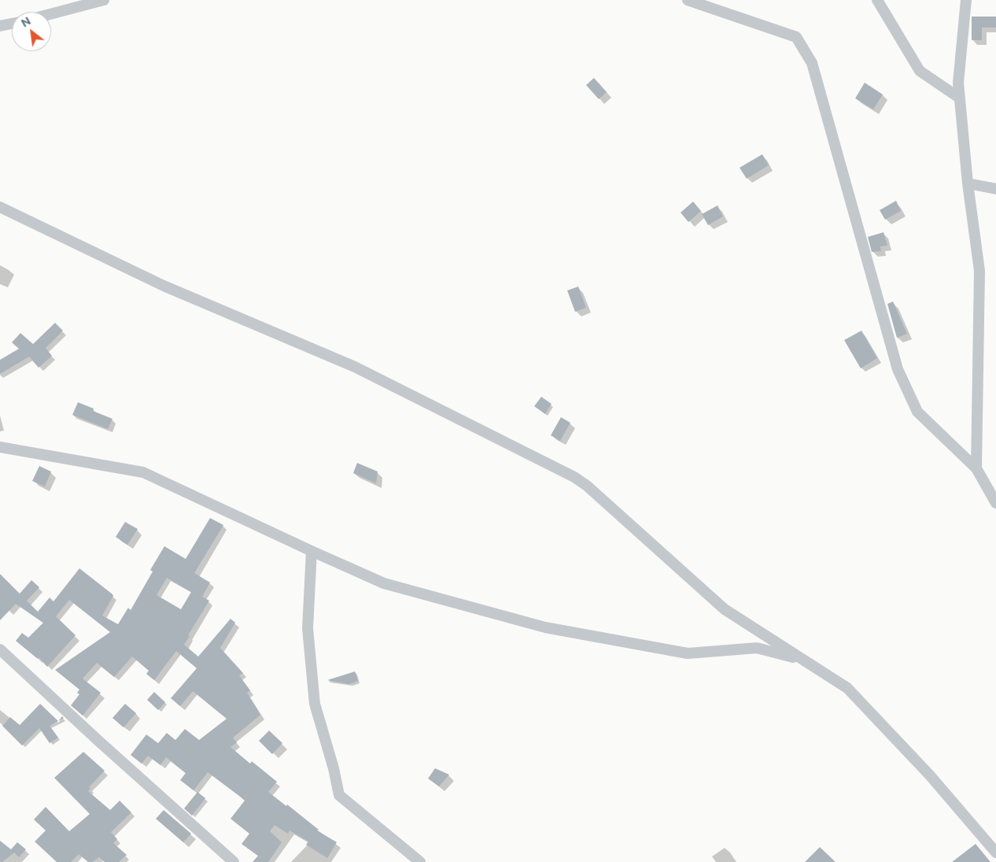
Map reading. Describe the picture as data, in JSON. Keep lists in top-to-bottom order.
{
  "north": "top left"
}
